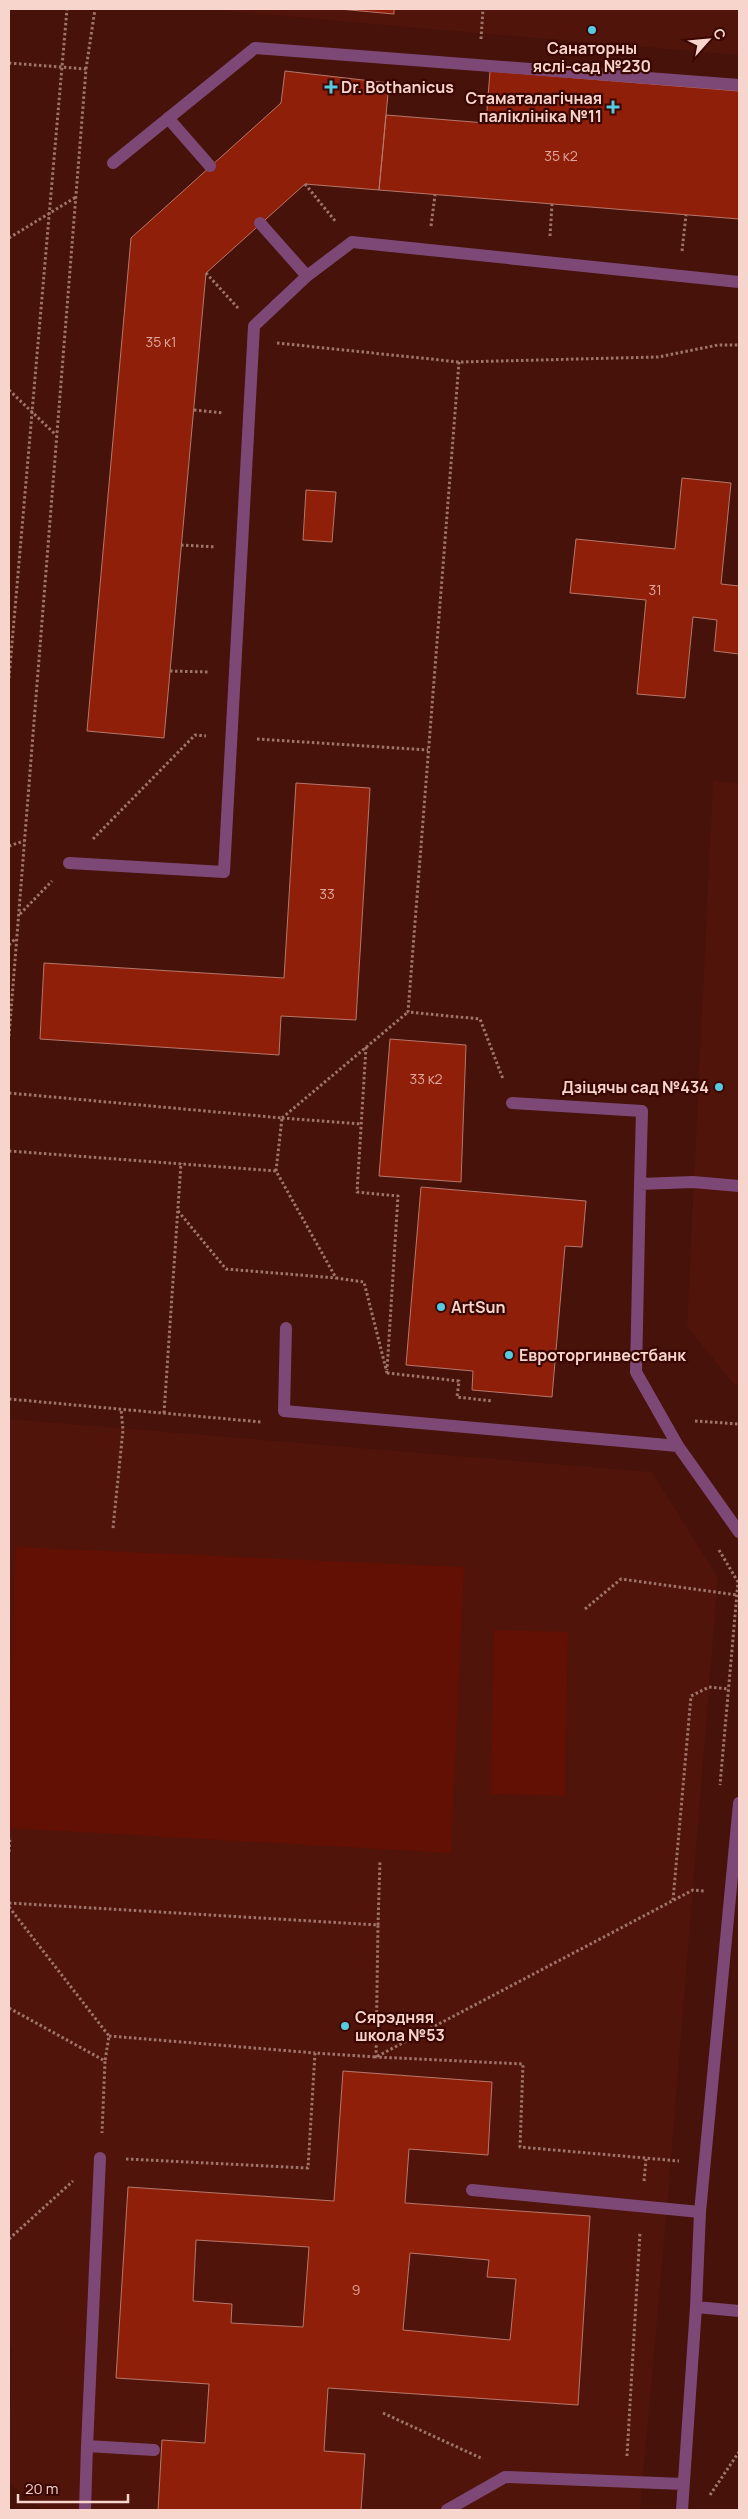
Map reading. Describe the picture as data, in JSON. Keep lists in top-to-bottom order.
{
  "places": {
    "other": [
      "Санаторны яслі-сад №230",
      "Дзіцячы сад №434",
      "ArtSun",
      "Евроторгинвестбанк",
      "Сярэдняя школа №53"
    ],
    "health": ["Dr. Bothanicus", "Стаматалагічная паліклініка №11"]
  },
  "house_numbers": [
    "35 к2",
    "35 к1",
    "31",
    "33",
    "33 к2",
    "9"
  ],
  "scale_bar": "20 m",
  "north": "top right"
}
